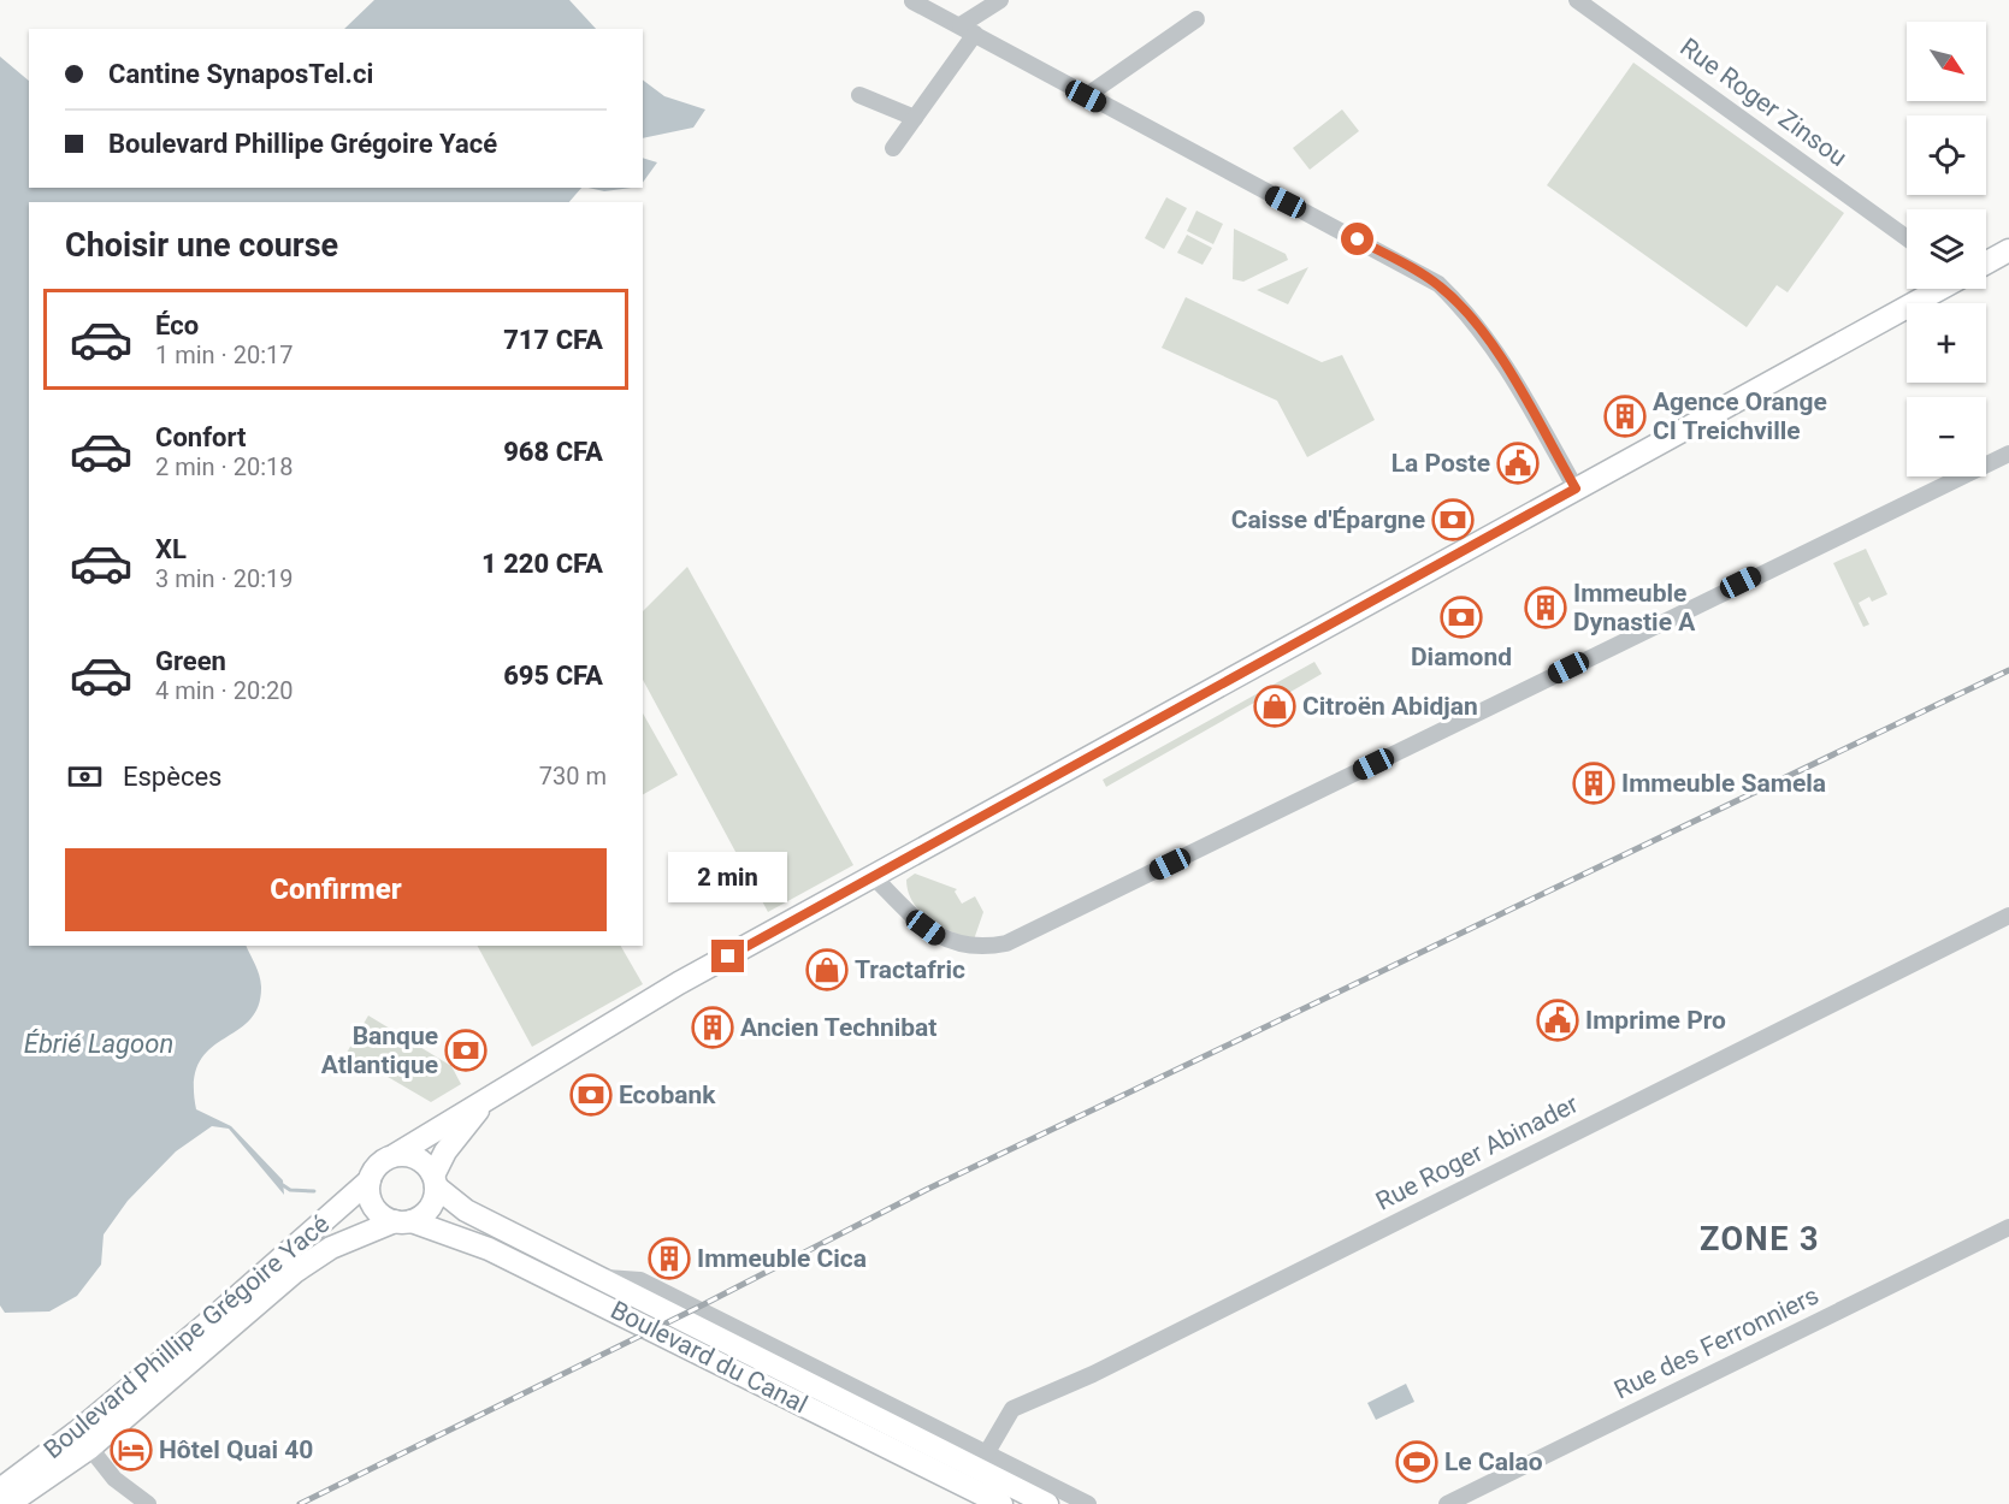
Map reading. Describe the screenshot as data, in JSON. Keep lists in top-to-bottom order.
{
  "streets": {
    "main road": ["Boulevard Phillipe Grégoire Yacé", "Boulevard du Canal"],
    "street": ["Rue Roger Zinsou", "Rue Roger Abinader", "Rue des Ferronniers"]
  },
  "crossings": [
    ["Rue Roger Abinader", "Boulevard du Canal"],
    ["Boulevard Phillipe Grégoire Yacé", "Boulevard du Canal"]
  ],
  "districts": ["ZONE 3"],
  "water": ["Ébrié Lagoon"],
  "places": {
    "building": [
      "Agence Orange CI Treichville",
      "Immeuble Dynastie A",
      "Immeuble Samela",
      "Ancien Technibat",
      "Immeuble Cica"
    ],
    "public building": ["La Poste", "Imprime Pro"],
    "bank": [
      "Caisse d'Épargne",
      "Diamond",
      "Banque Atlantique",
      "Ecobank"
    ],
    "shop": ["Citroën Abidjan", "Tractafric"],
    "hotel": ["Hôtel Quai 40"],
    "sports": ["Le Calao"]
  },
  "north": "bottom right",
  "page": {
    "map_buttons": ["+", "−"],
    "banner": ["Cantine SynaposTel.ci", "Boulevard Phillipe Grégoire Yacé"],
    "heading": "Choisir une course",
    "list": [
      {
        "name": "Éco",
        "note": "1 min · 20:17",
        "value": "717 CFA"
      },
      {
        "name": "Confort",
        "note": "2 min · 20:18",
        "value": "968 CFA"
      },
      {
        "name": "XL",
        "note": "3 min · 20:19",
        "value": "1 220 CFA"
      },
      {
        "name": "Green",
        "note": "4 min · 20:20",
        "value": "695 CFA"
      }
    ],
    "pay": ["Espèces", "730 m"],
    "buttons": "Confirmer",
    "bubble": "2 min"
  }
}
